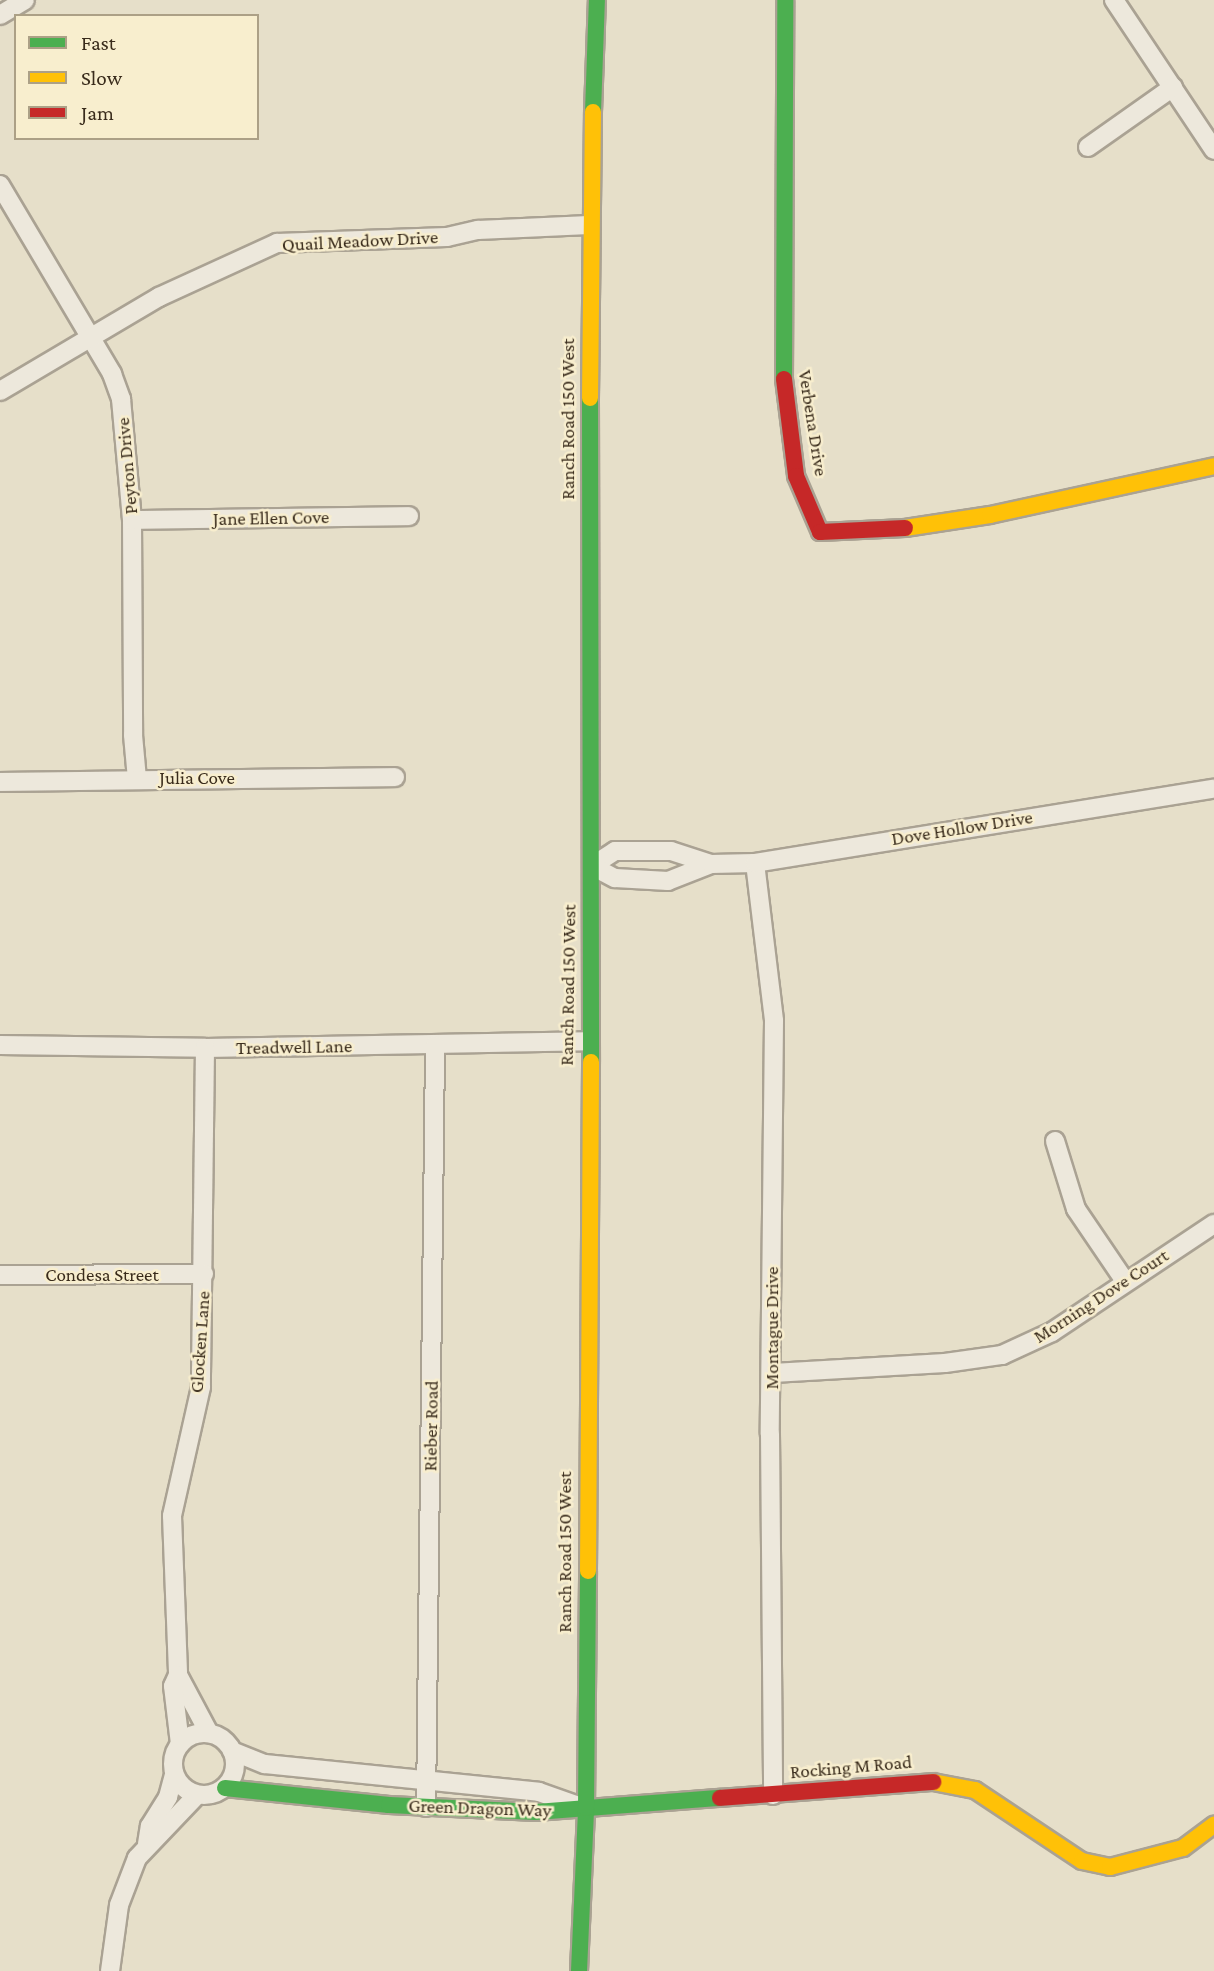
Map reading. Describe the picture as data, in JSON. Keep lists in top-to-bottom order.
{
  "streets": {
    "main road": [
      "Ranch Road 150 West",
      "Verbena Drive",
      "Rocking M Road",
      "Green Dragon Way"
    ],
    "street": [
      "Quail Meadow Drive",
      "Peyton Drive",
      "Jane Ellen Cove",
      "Julia Cove",
      "Dove Hollow Drive",
      "Treadwell Lane",
      "Condesa Street",
      "Morning Dove Court",
      "Montague Drive",
      "Glocken Lane",
      "Rieber Road"
    ]
  },
  "crossings": [
    ["Quail Meadow Drive", "Ranch Road 150 West"],
    ["Quail Meadow Drive", "Peyton Drive"],
    ["Ranch Road 150 West", "Dove Hollow Drive"],
    ["Ranch Road 150 West", "Treadwell Lane"],
    ["Ranch Road 150 West", "Rocking M Road"],
    ["Ranch Road 150 West", "Green Dragon Way"],
    ["Peyton Drive", "Jane Ellen Cove"],
    ["Peyton Drive", "Julia Cove"],
    ["Dove Hollow Drive", "Montague Drive"],
    ["Treadwell Lane", "Glocken Lane"],
    ["Treadwell Lane", "Rieber Road"],
    ["Condesa Street", "Glocken Lane"],
    ["Morning Dove Court", "Montague Drive"],
    ["Montague Drive", "Rocking M Road"],
    ["Glocken Lane", "Green Dragon Way"],
    ["Rieber Road", "Green Dragon Way"],
    ["Rocking M Road", "Green Dragon Way"]
  ],
  "legend": ["Fast", "Slow", "Jam"]
}
